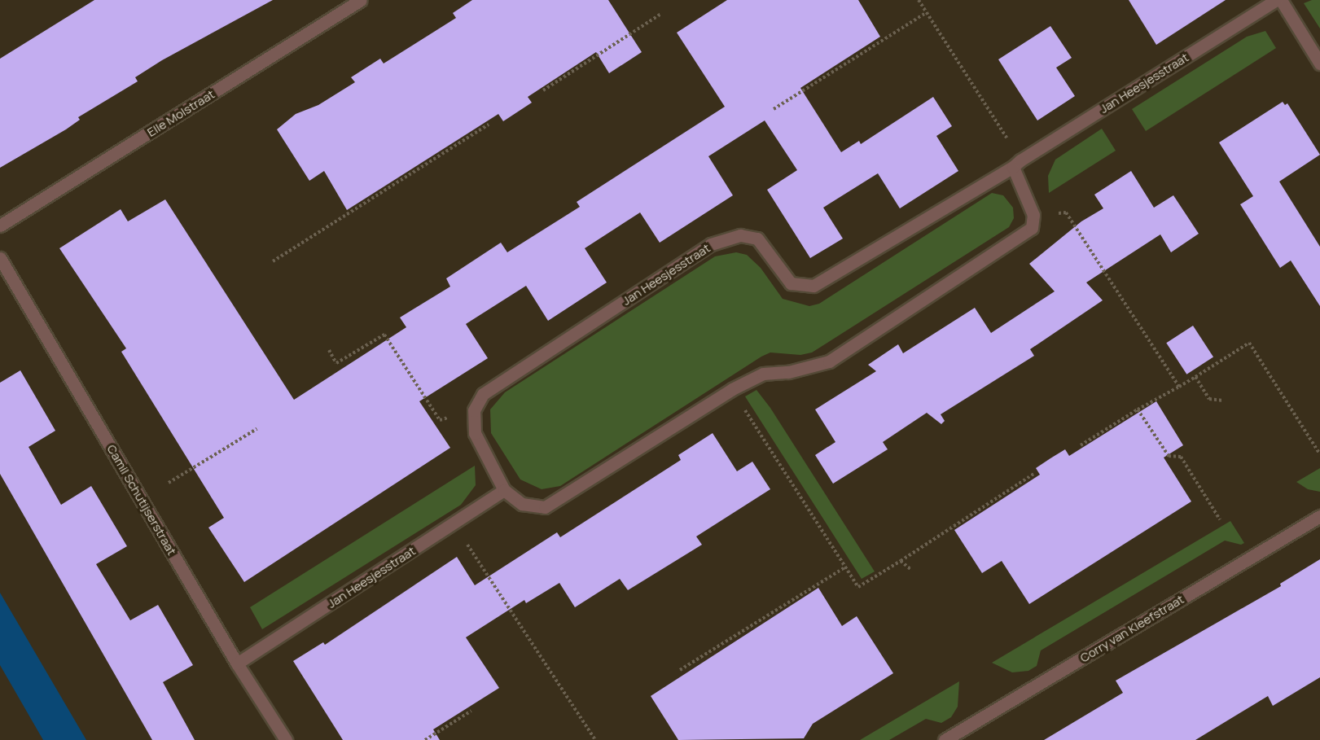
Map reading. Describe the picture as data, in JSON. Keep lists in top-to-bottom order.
{
  "streets": {
    "street": [
      "Jan Heesjesstraat",
      "Elle Molstraat",
      "Camil Schutijserstraat",
      "Corry van Kleefstraat"
    ]
  },
  "crossings": [
    ["Jan Heesjesstraat", "Camil Schutijserstraat"]
  ]
}
